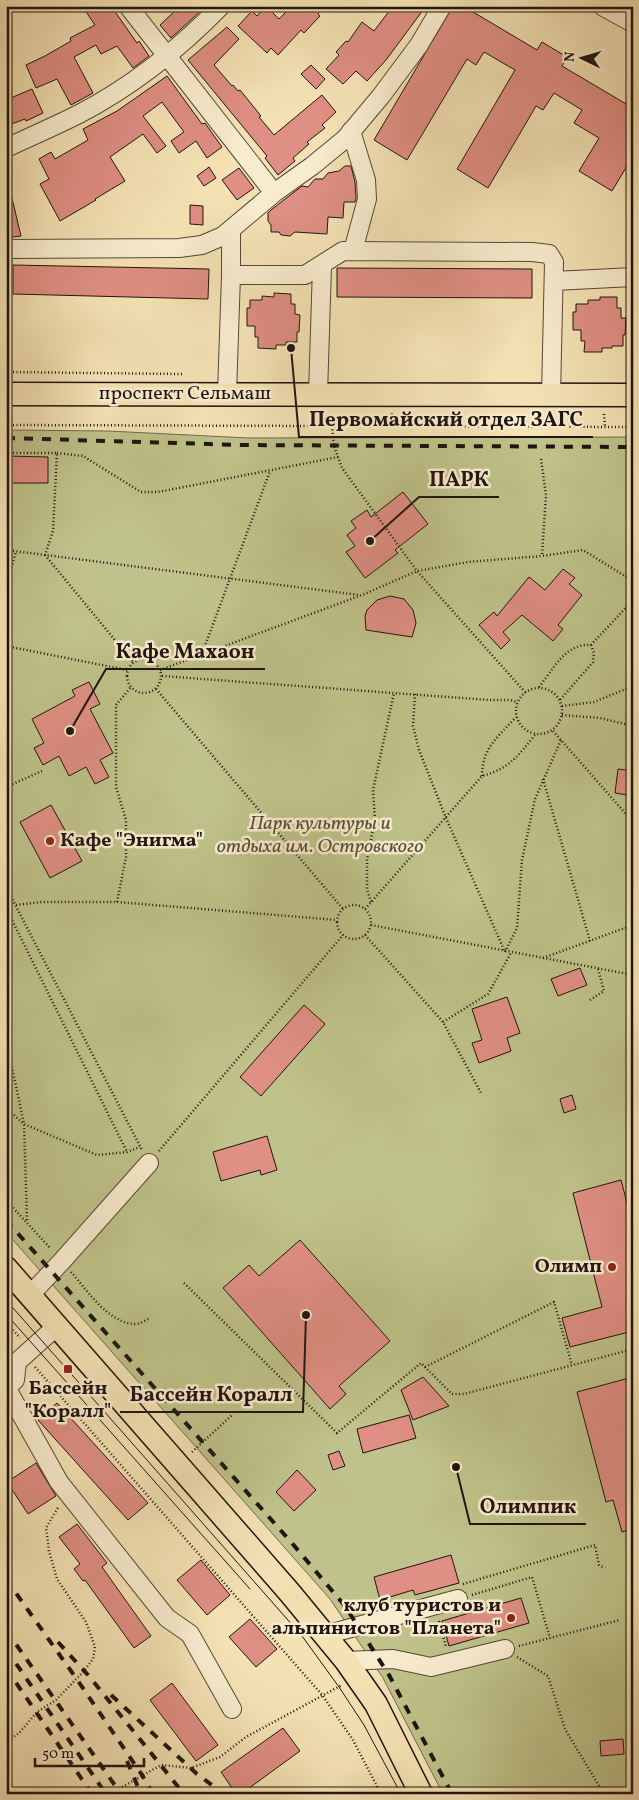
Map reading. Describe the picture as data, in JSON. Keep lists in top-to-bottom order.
{
  "streets": {
    "main road": ["проспект Сельмаш"]
  },
  "parks": ["Парк культуры и отдыха им. Островского"],
  "places": {
    "other": [
      "Первомайский отдел ЗАГС",
      "ПАРК",
      "Кафе Махаон",
      "Кафе \"Энигма\"",
      "Олимп",
      "Бассейн Коралл",
      "Олимпик",
      "клуб туристов и альпинистов \"Планета\""
    ],
    "transit": ["Бассейн \"Коралл\""]
  },
  "scale_bar": "50 m",
  "north": "left"
}
